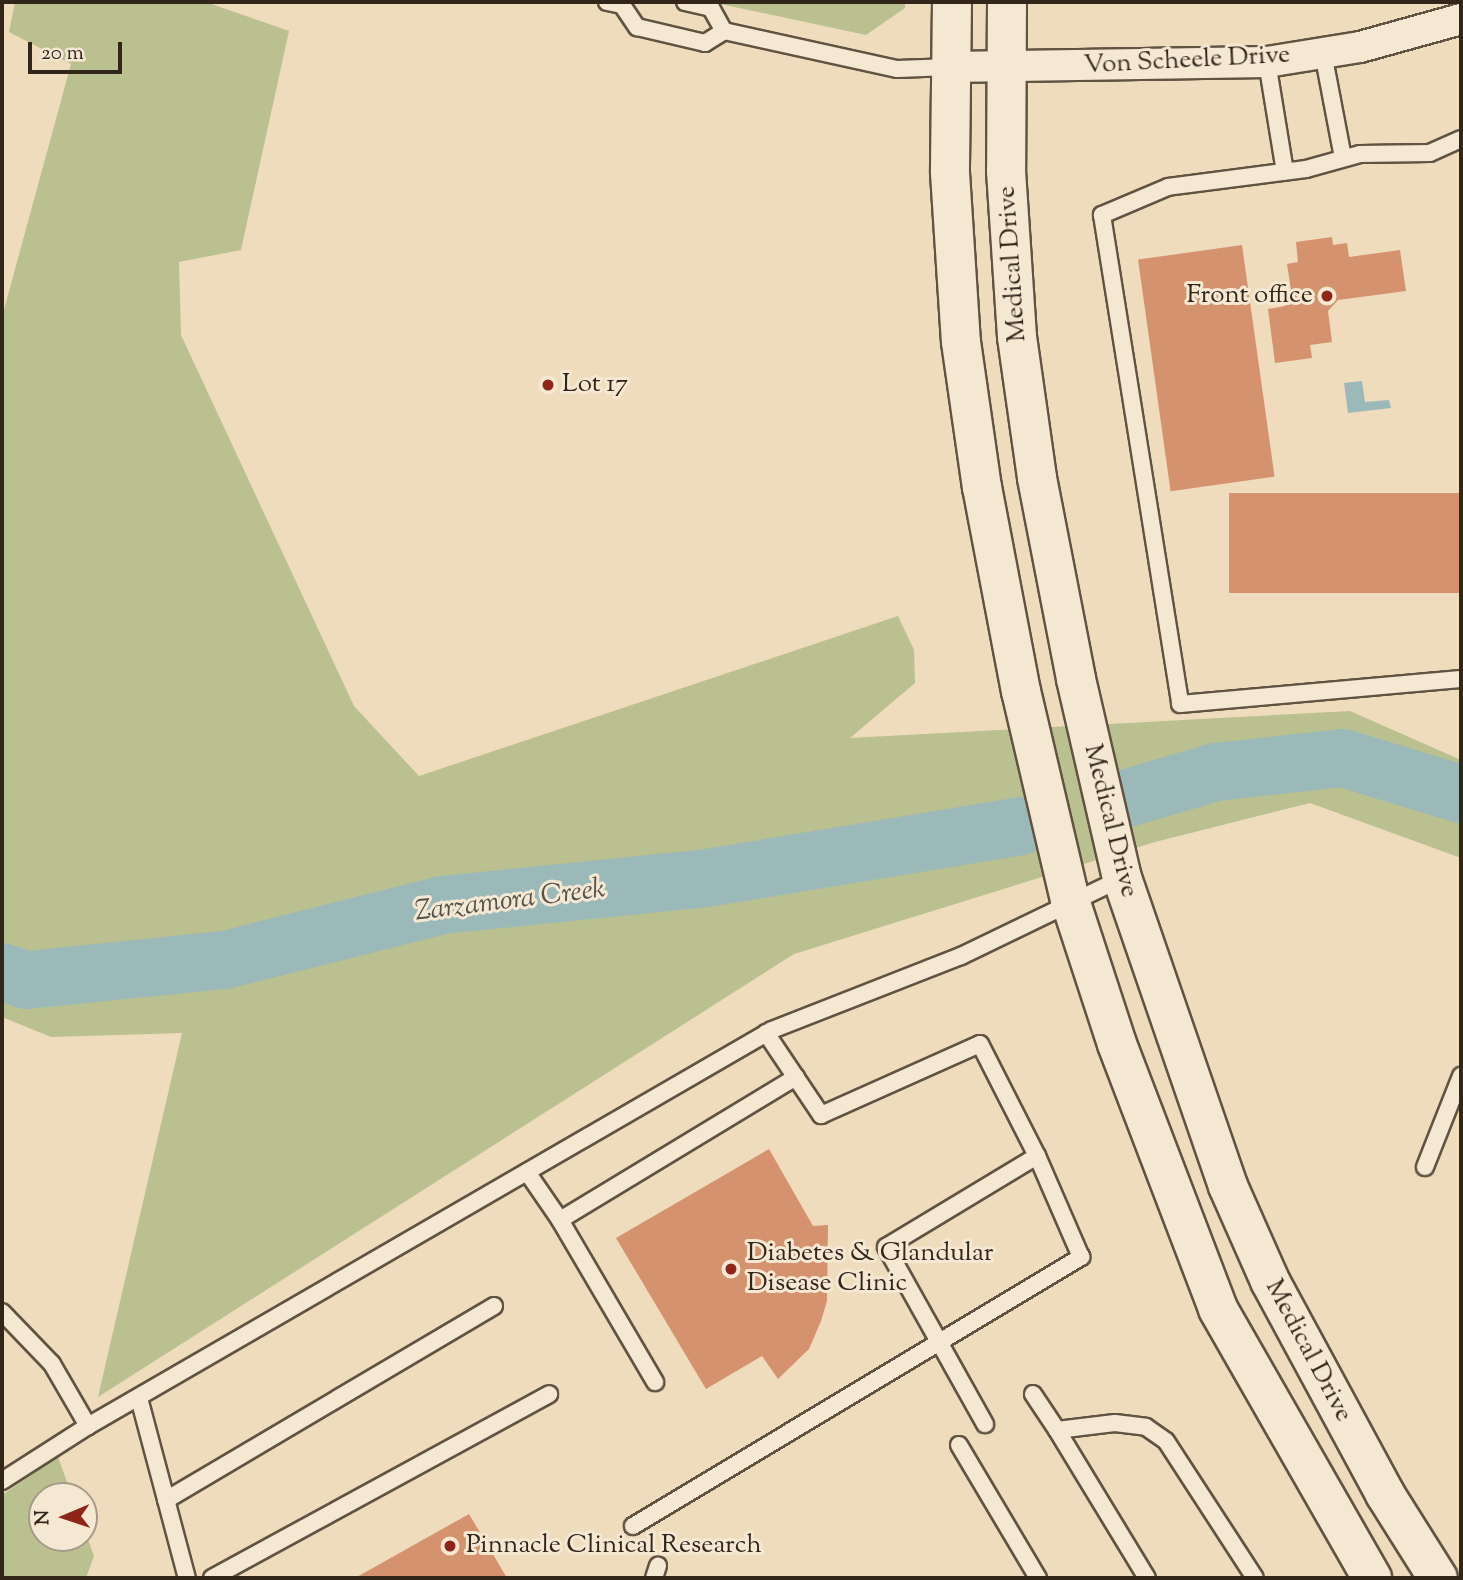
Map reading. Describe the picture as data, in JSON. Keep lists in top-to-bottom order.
{
  "streets": {
    "street": ["Von Scheele Drive", "Medical Drive"]
  },
  "crossings": [
    ["Von Scheele Drive", "Medical Drive"]
  ],
  "water": ["Zarzamora Creek"],
  "places": [
    "Front office",
    "Lot 17",
    "Diabetes & Glandular Disease Clinic",
    "Pinnacle Clinical Research"
  ],
  "scale_bar": "20 m",
  "north": "left"
}
